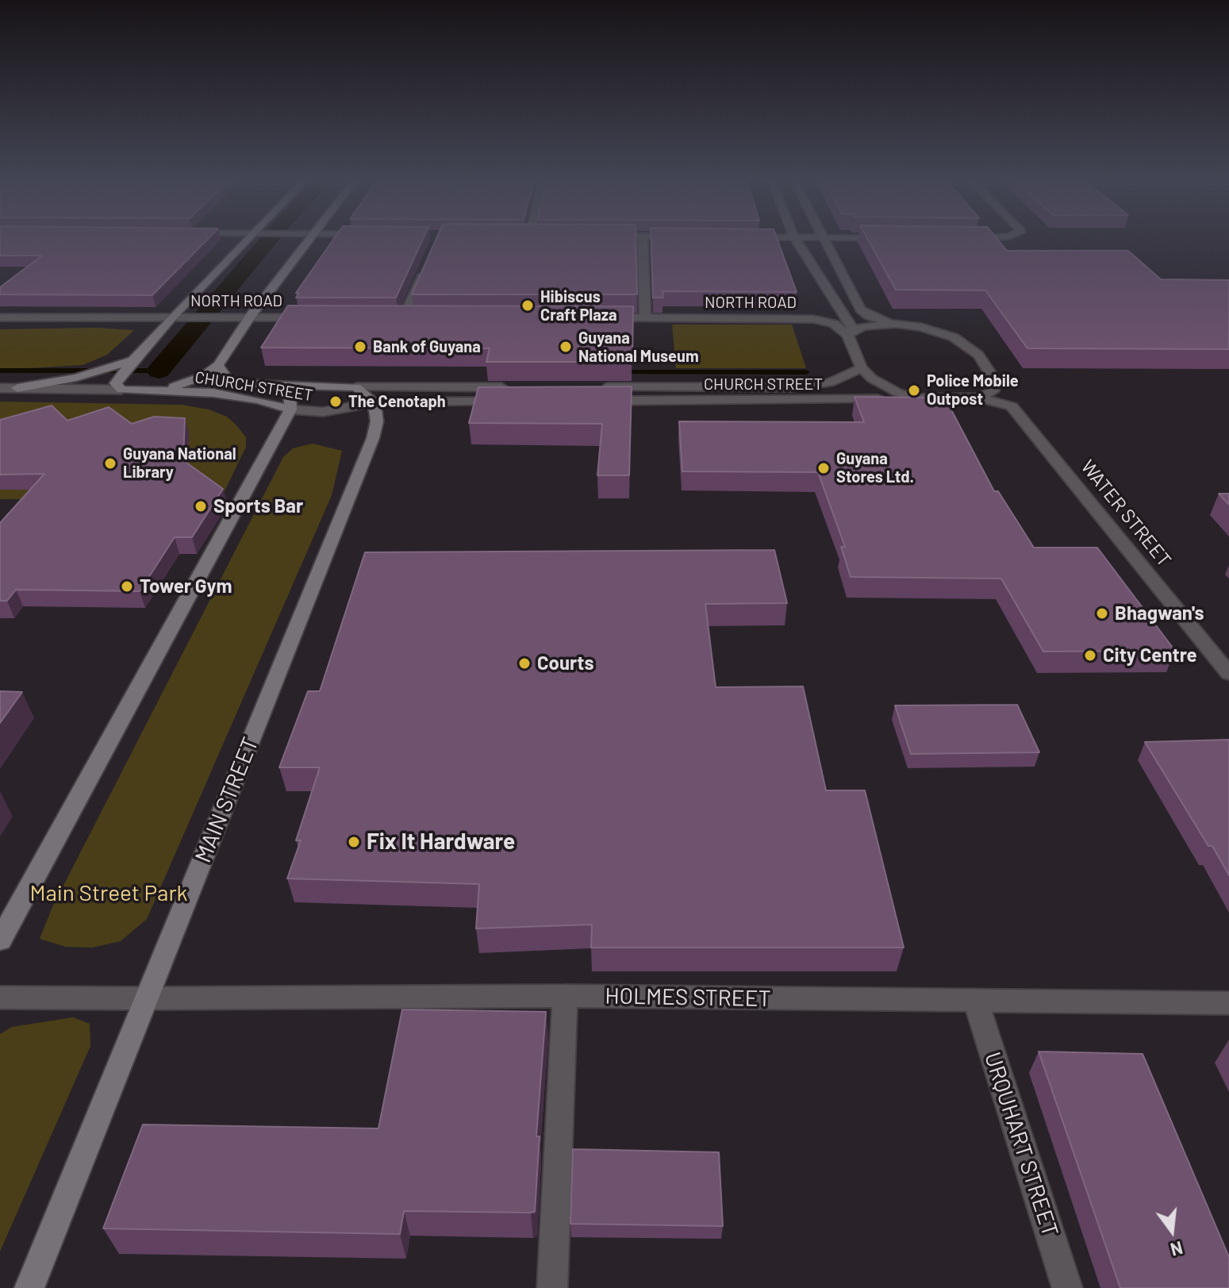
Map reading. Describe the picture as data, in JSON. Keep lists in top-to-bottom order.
{
  "streets": {
    "main road": ["CHURCH STREET", "MAIN STREET"],
    "street": [
      "NORTH ROAD",
      "WATER STREET",
      "HOLMES STREET",
      "URQUHART STREET"
    ]
  },
  "crossings": [
    ["CHURCH STREET", "WATER STREET"],
    ["CHURCH STREET", "MAIN STREET"],
    ["MAIN STREET", "HOLMES STREET"],
    ["HOLMES STREET", "URQUHART STREET"]
  ],
  "parks": ["Main Street Park"],
  "places": [
    "Hibiscus Craft Plaza",
    "Bank of Guyana",
    "Guyana National Museum",
    "Police Mobile Outpost",
    "The Cenotaph",
    "Guyana National Library",
    "Guyana Stores Ltd.",
    "Sports Bar",
    "Tower Gym",
    "Bhagwan's",
    "City Centre",
    "Courts",
    "Fix It Hardware"
  ],
  "north": "bottom"
}
